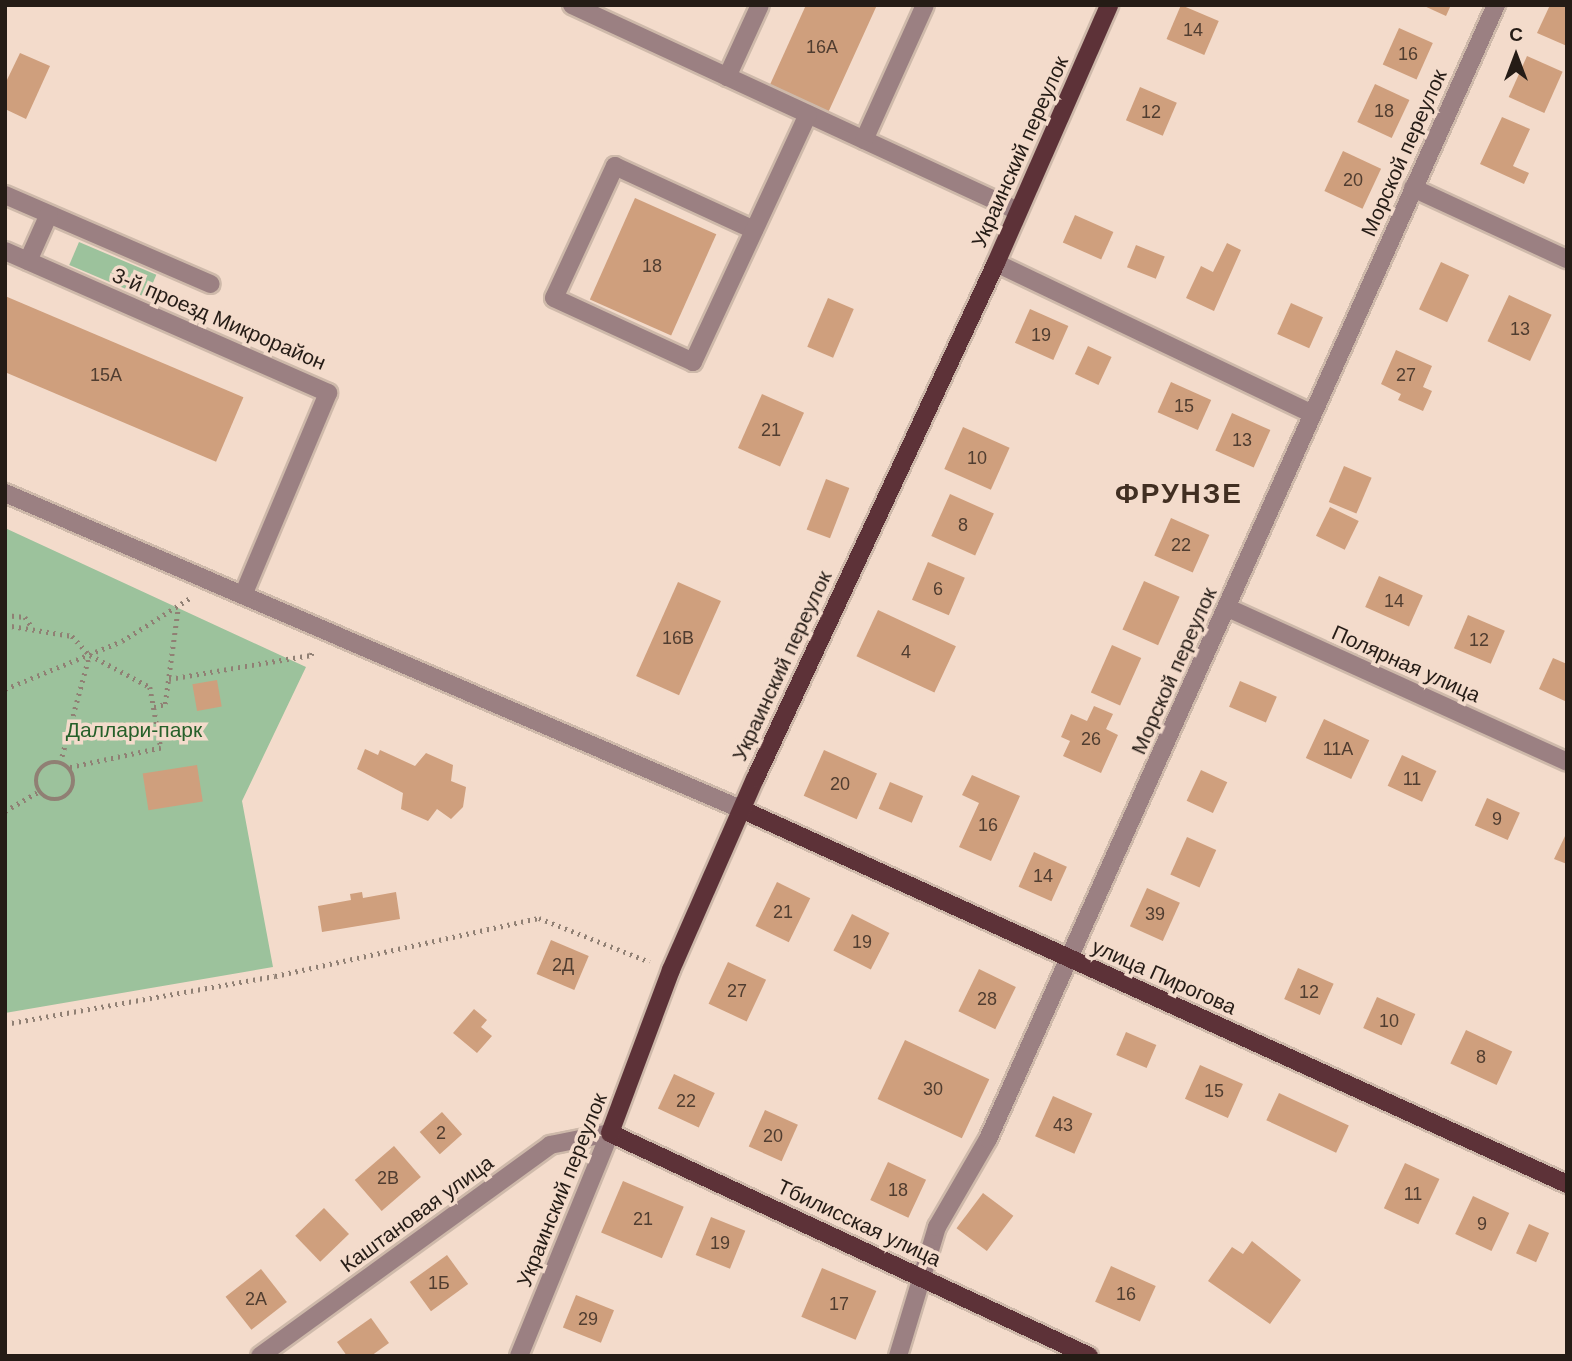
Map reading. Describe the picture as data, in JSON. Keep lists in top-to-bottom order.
{
  "streets": {
    "main road": ["Украинский переулок", "улица Пирогова", "Тбилисская улица"],
    "street": [
      "Морской переулок",
      "3-й проезд Микрорайон",
      "Полярная улица",
      "Каштановая улица"
    ]
  },
  "crossings": [
    ["Украинский переулок", "улица Пирогова"],
    ["Украинский переулок", "Каштановая улица"],
    ["Украинский переулок", "Тбилисская улица"],
    ["Морской переулок", "Полярная улица"],
    ["Морской переулок", "улица Пирогова"],
    ["Морской переулок", "Тбилисская улица"],
    ["Каштановая улица", "Тбилисская улица"]
  ],
  "districts": ["ФРУНЗЕ"],
  "parks": ["Даллари-парк"],
  "house_numbers": [
    "14",
    "16А",
    "16",
    "18",
    "12",
    "20",
    "18",
    "13",
    "19",
    "15А",
    "27",
    "15",
    "21",
    "13",
    "10",
    "8",
    "22",
    "6",
    "14",
    "16В",
    "12",
    "4",
    "26",
    "11А",
    "11",
    "20",
    "9",
    "16",
    "14",
    "21",
    "39",
    "19",
    "2Д",
    "27",
    "12",
    "28",
    "10",
    "8",
    "30",
    "15",
    "22",
    "43",
    "2",
    "20",
    "2В",
    "18",
    "11",
    "21",
    "9",
    "19",
    "1Б",
    "16",
    "2А",
    "17",
    "29"
  ],
  "north": "top"
}
